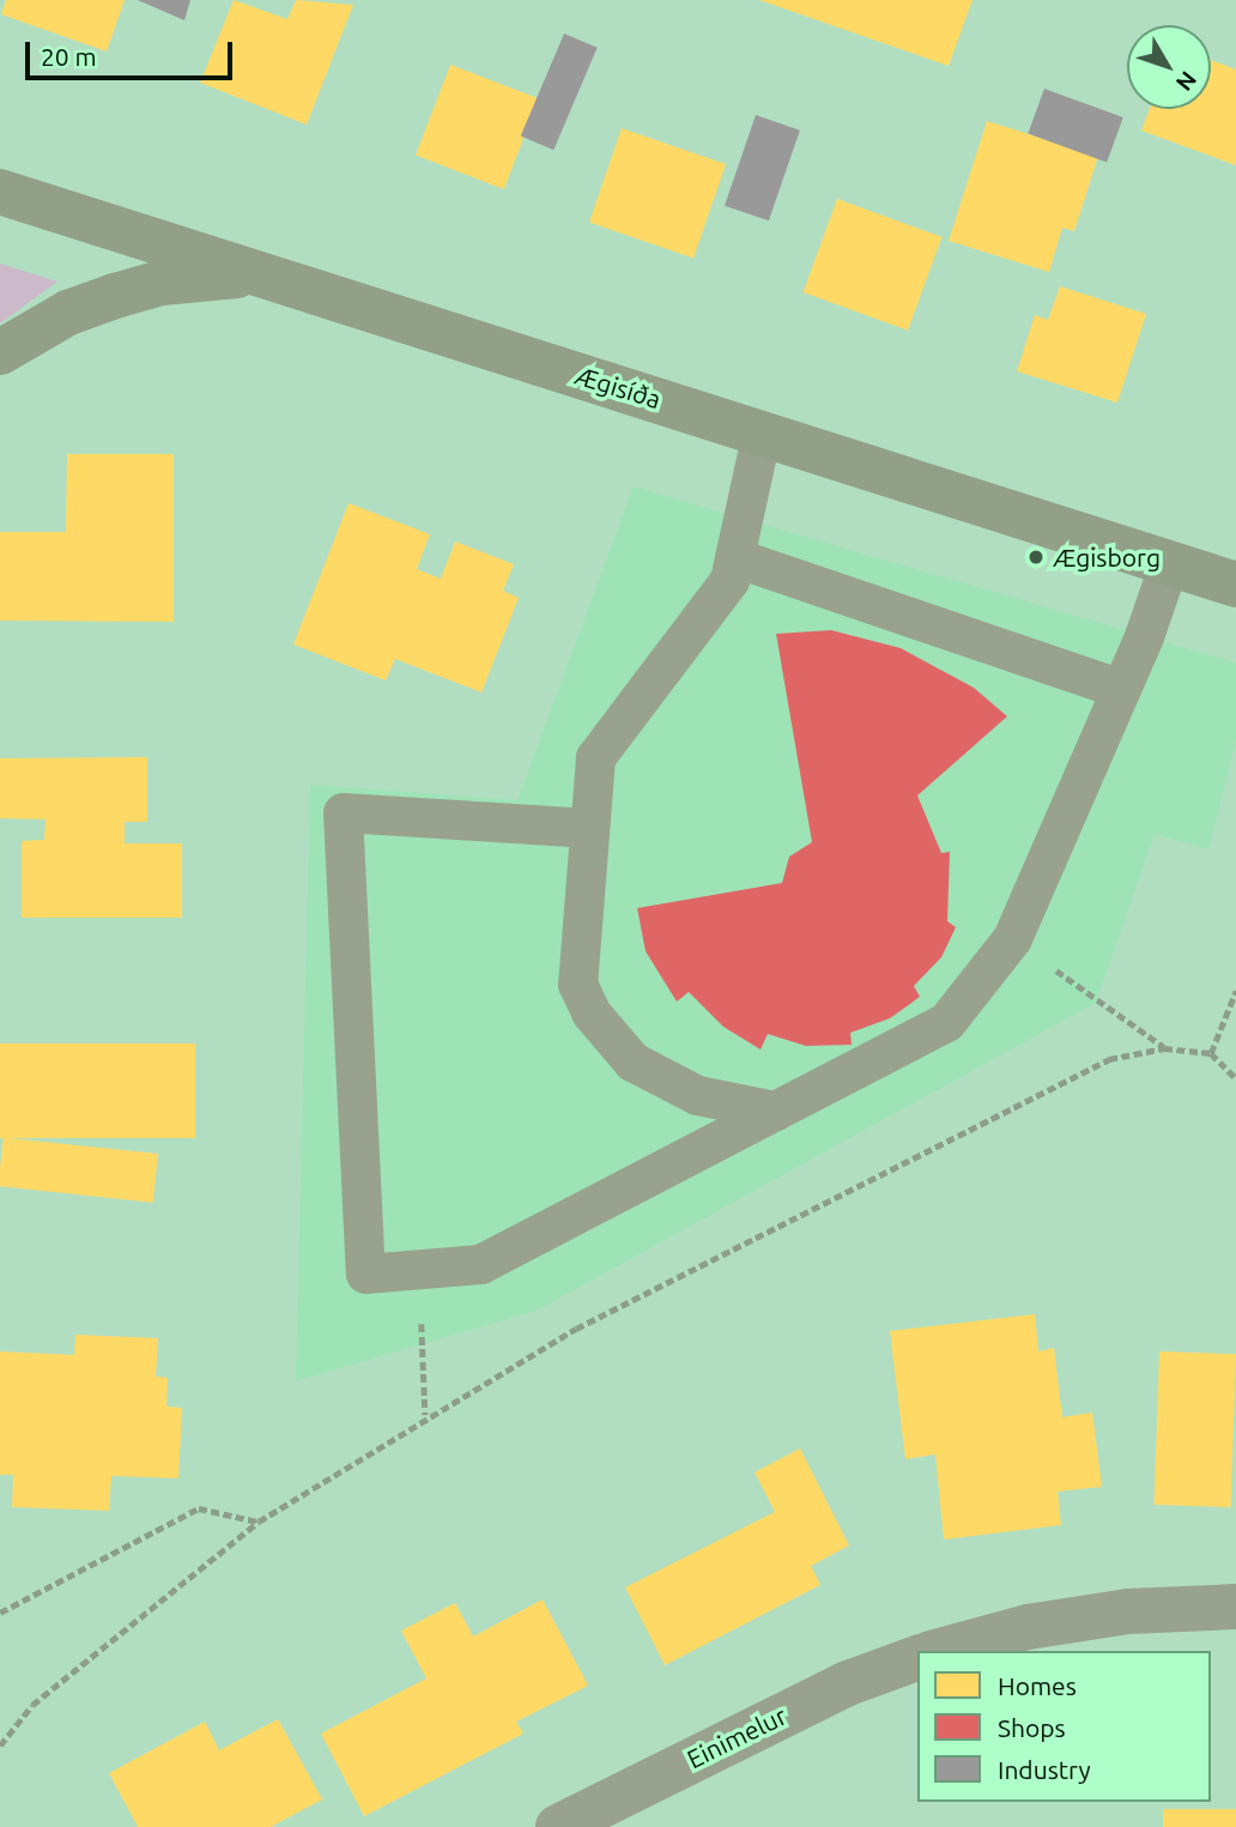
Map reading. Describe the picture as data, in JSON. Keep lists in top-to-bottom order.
{
  "streets": {
    "street": ["Ægisíða", "Einimelur"]
  },
  "places": ["Ægisborg"],
  "legend": ["Homes", "Shops", "Industry"],
  "scale_bar": "20 m",
  "north": "bottom right"
}
